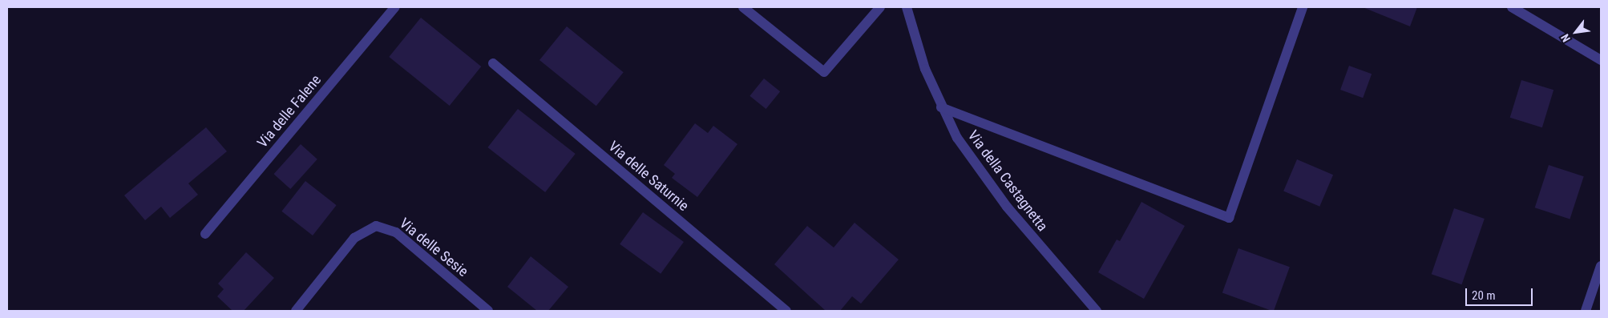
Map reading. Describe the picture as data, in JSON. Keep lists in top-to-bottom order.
{
  "streets": {
    "street": [
      "Via delle Falene",
      "Via delle Saturnie",
      "Via della Castagnetta",
      "Via delle Sesie"
    ]
  },
  "scale_bar": "20 m",
  "north": "bottom left"
}
